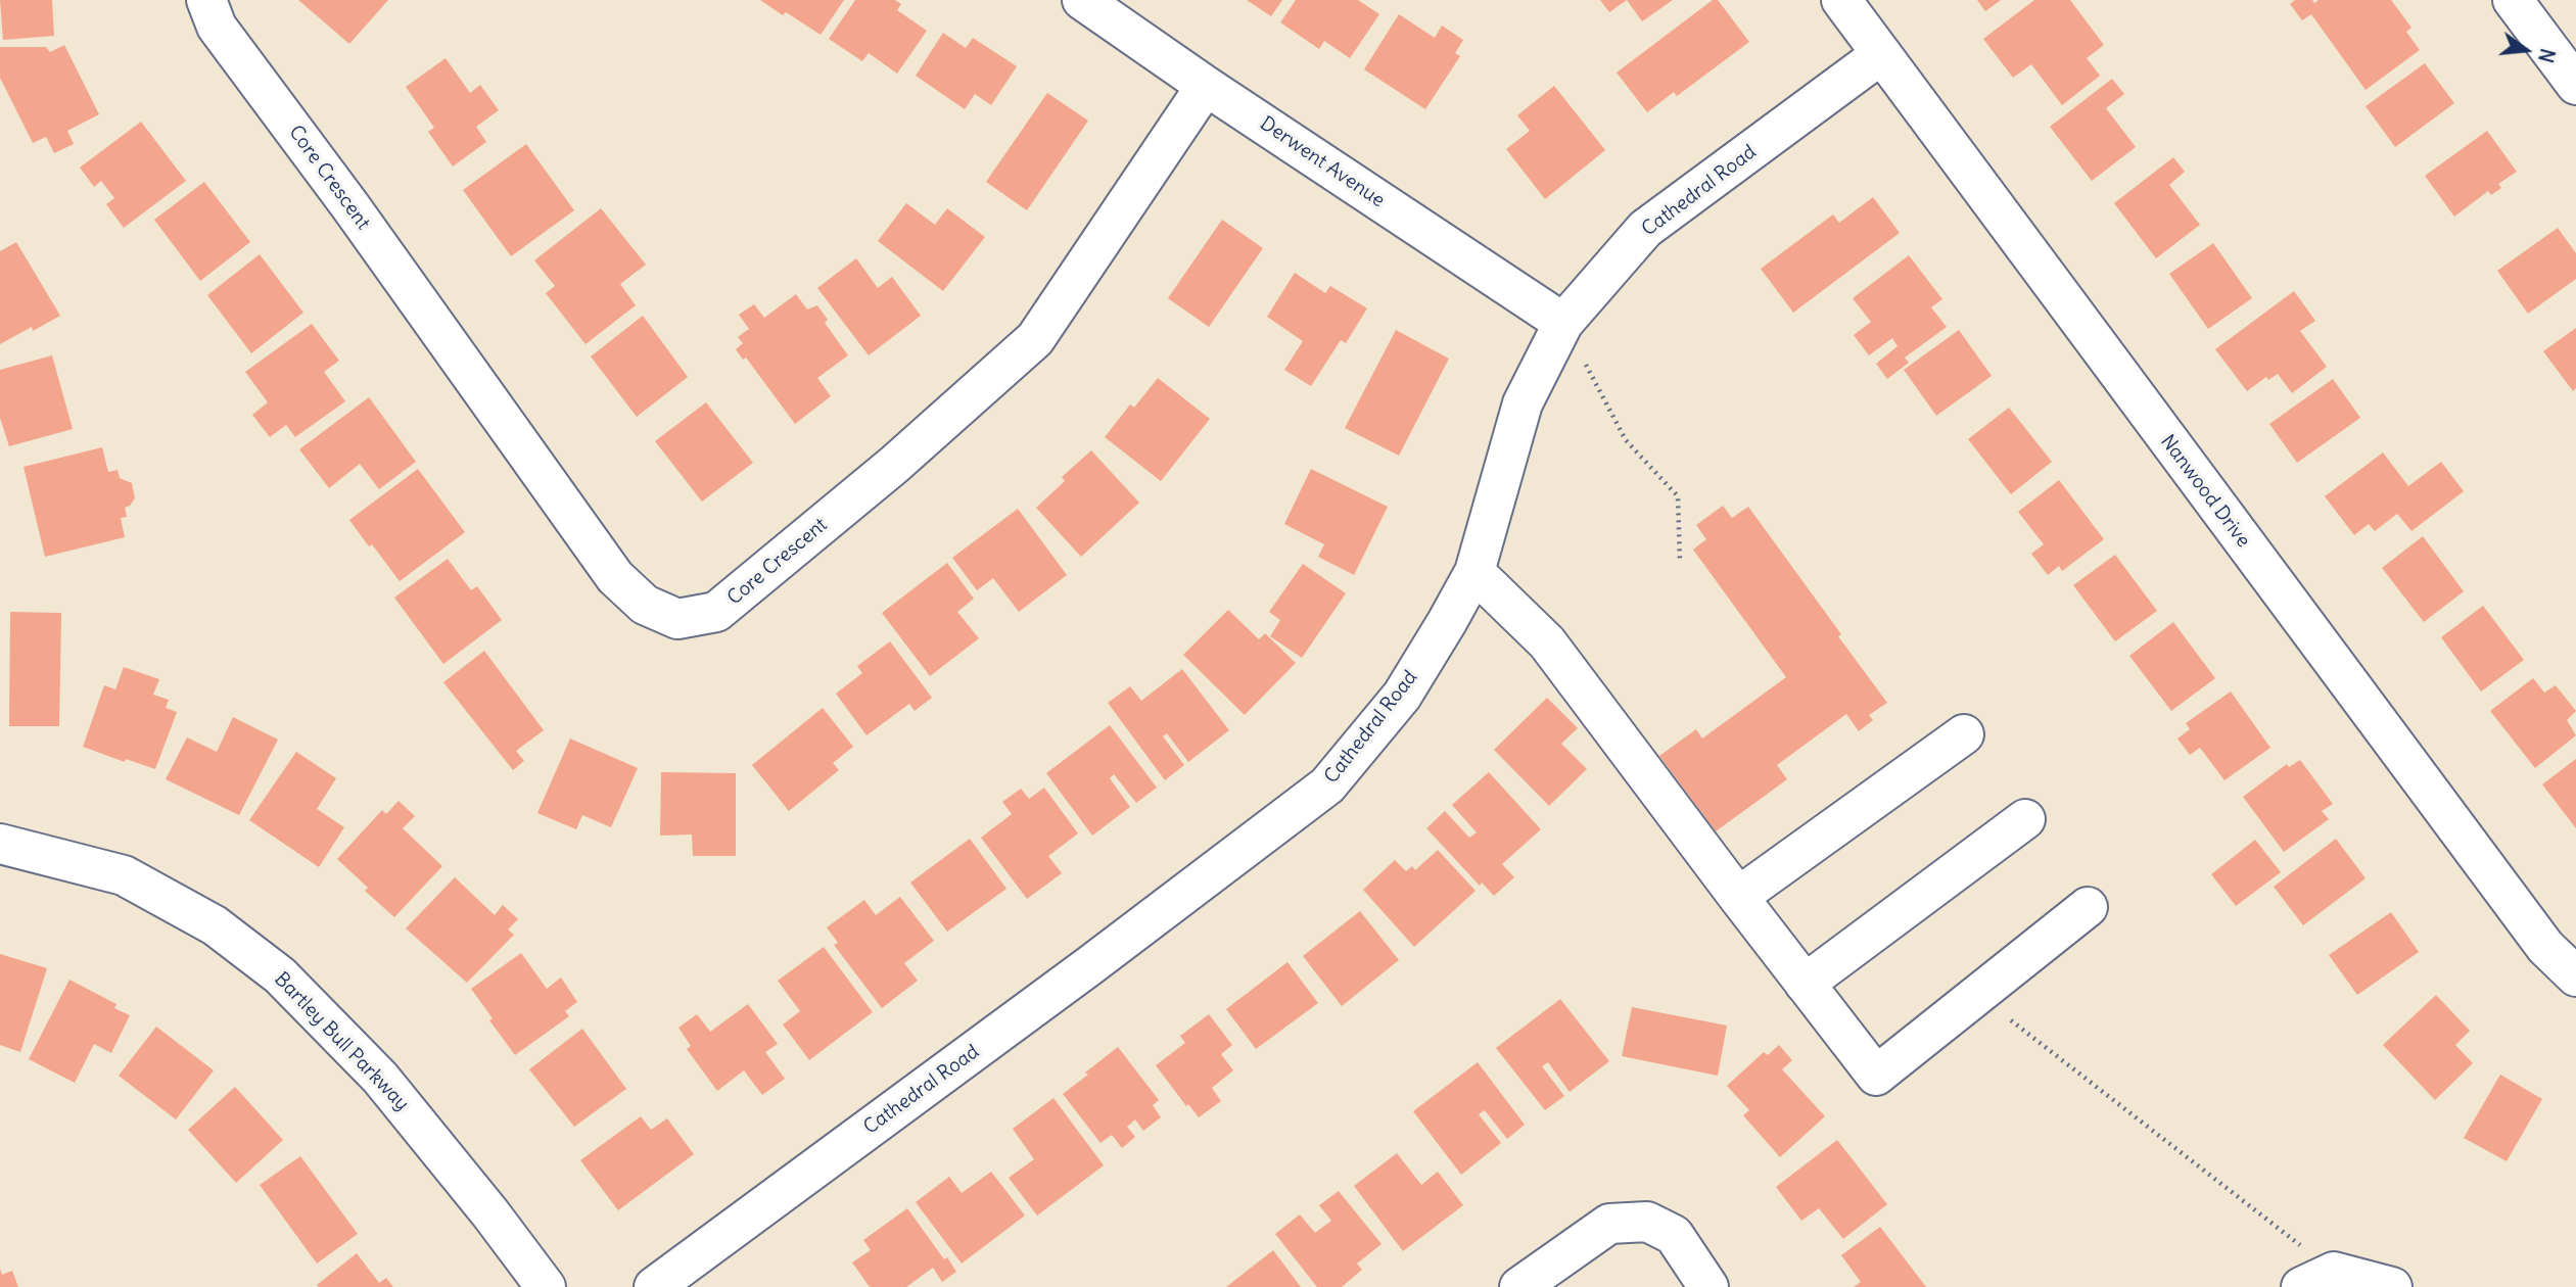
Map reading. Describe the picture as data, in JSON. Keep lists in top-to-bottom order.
{
  "streets": {
    "street": [
      "Derwent Avenue",
      "Core Crescent",
      "Cathedral Road",
      "Nanwood Drive",
      "Bartley Bull Parkway"
    ]
  },
  "crossings": [
    ["Derwent Avenue", "Core Crescent"],
    ["Derwent Avenue", "Cathedral Road"],
    ["Cathedral Road", "Nanwood Drive"]
  ],
  "north": "right"
}
